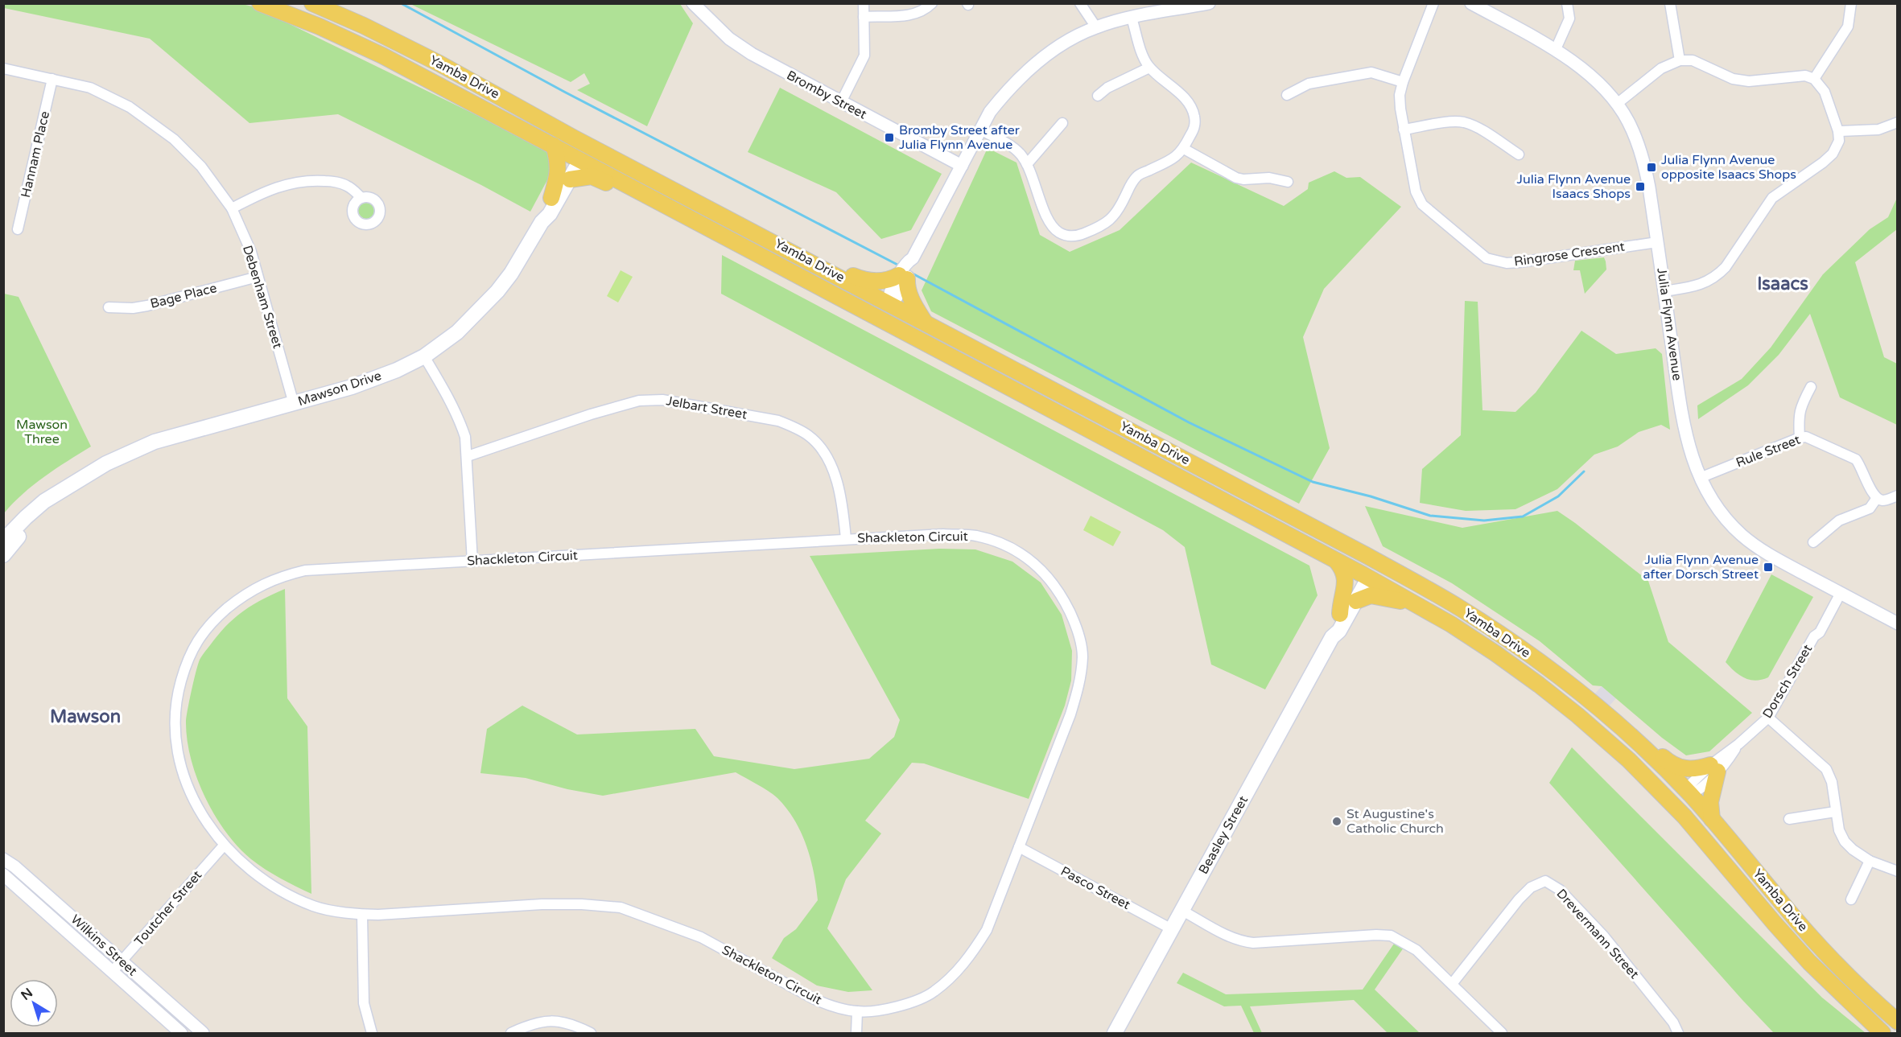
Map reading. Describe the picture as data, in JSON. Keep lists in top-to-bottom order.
{
  "streets": {
    "main road": ["Yamba Drive", "Mawson Drive", "Beasley Street"],
    "street": [
      "Bromby Street",
      "Hannam Place",
      "Ringrose Crescent",
      "Bage Place",
      "Debenham Street",
      "Julia Flynn Avenue",
      "Jelbart Street",
      "Rule Street",
      "Shackleton Circuit",
      "Dorsch Street",
      "Pasco Street",
      "Toutcher Street",
      "Drevermann Street",
      "Wilkins Street"
    ]
  },
  "crossings": [
    ["Yamba Drive", "Mawson Drive"],
    ["Yamba Drive", "Dorsch Street"],
    ["Yamba Drive", "Beasley Street"],
    ["Hannam Place", "Debenham Street"],
    ["Ringrose Crescent", "Julia Flynn Avenue"],
    ["Bage Place", "Debenham Street"],
    ["Debenham Street", "Mawson Drive"],
    ["Julia Flynn Avenue", "Rule Street"],
    ["Julia Flynn Avenue", "Dorsch Street"],
    ["Jelbart Street", "Shackleton Circuit"],
    ["Shackleton Circuit", "Pasco Street"],
    ["Shackleton Circuit", "Toutcher Street"],
    ["Beasley Street", "Pasco Street"],
    ["Toutcher Street", "Wilkins Street"]
  ],
  "districts": ["Isaacs", "Mawson"],
  "parks": ["Mawson Three"],
  "places": {
    "transit": [
      "Bromby Street after Julia Flynn Avenue",
      "Julia Flynn Avenue opposite Isaacs Shops",
      "Julia Flynn Avenue Isaacs Shops",
      "Julia Flynn Avenue after Dorsch Street"
    ],
    "other": ["St Augustine's Catholic Church"]
  },
  "north": "top left"
}
